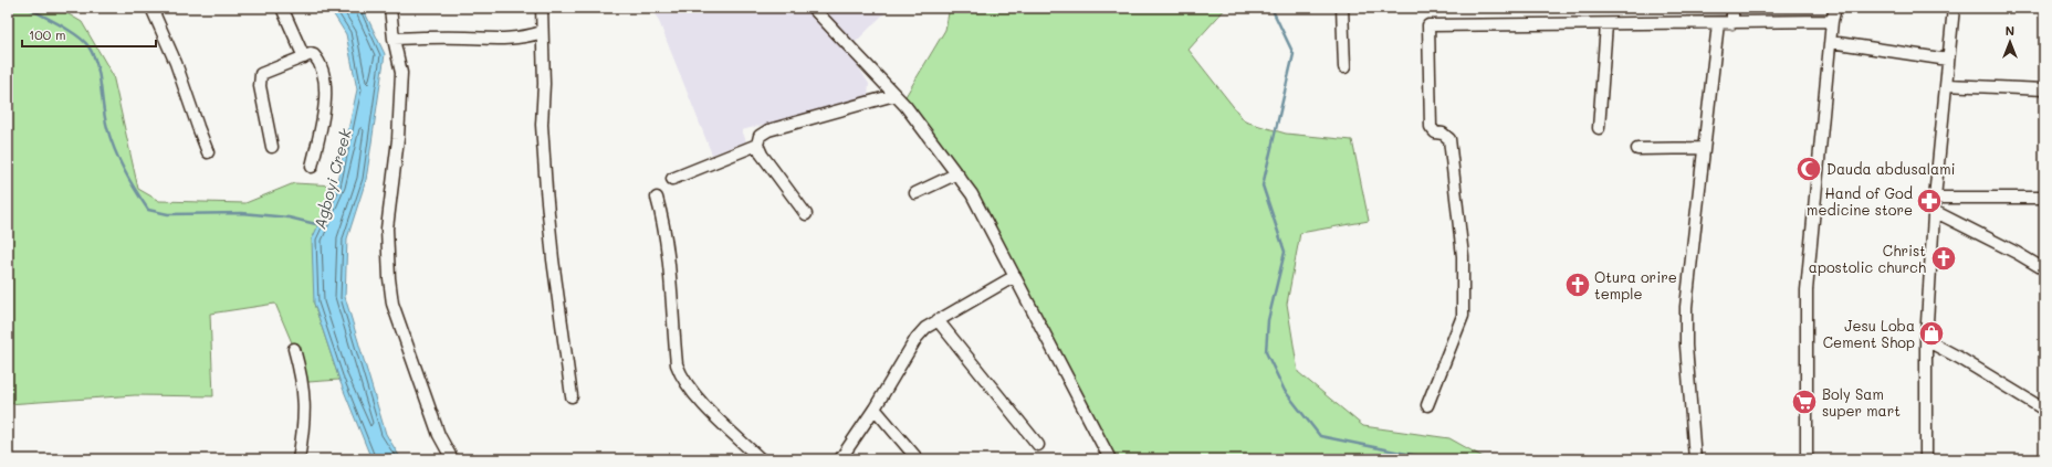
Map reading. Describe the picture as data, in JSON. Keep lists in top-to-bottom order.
{
  "water": ["Agboyi Creek"],
  "places": {
    "mosque": ["Dauda abdusalami"],
    "pharmacy": ["Hand of God medicine store"],
    "church": ["Christ apostolic church", "Otura orire temple"],
    "shop": ["Jesu Loba Cement Shop"],
    "supermarket": ["Boly Sam super mart"]
  },
  "scale_bar": "100 m",
  "north": "top"
}
